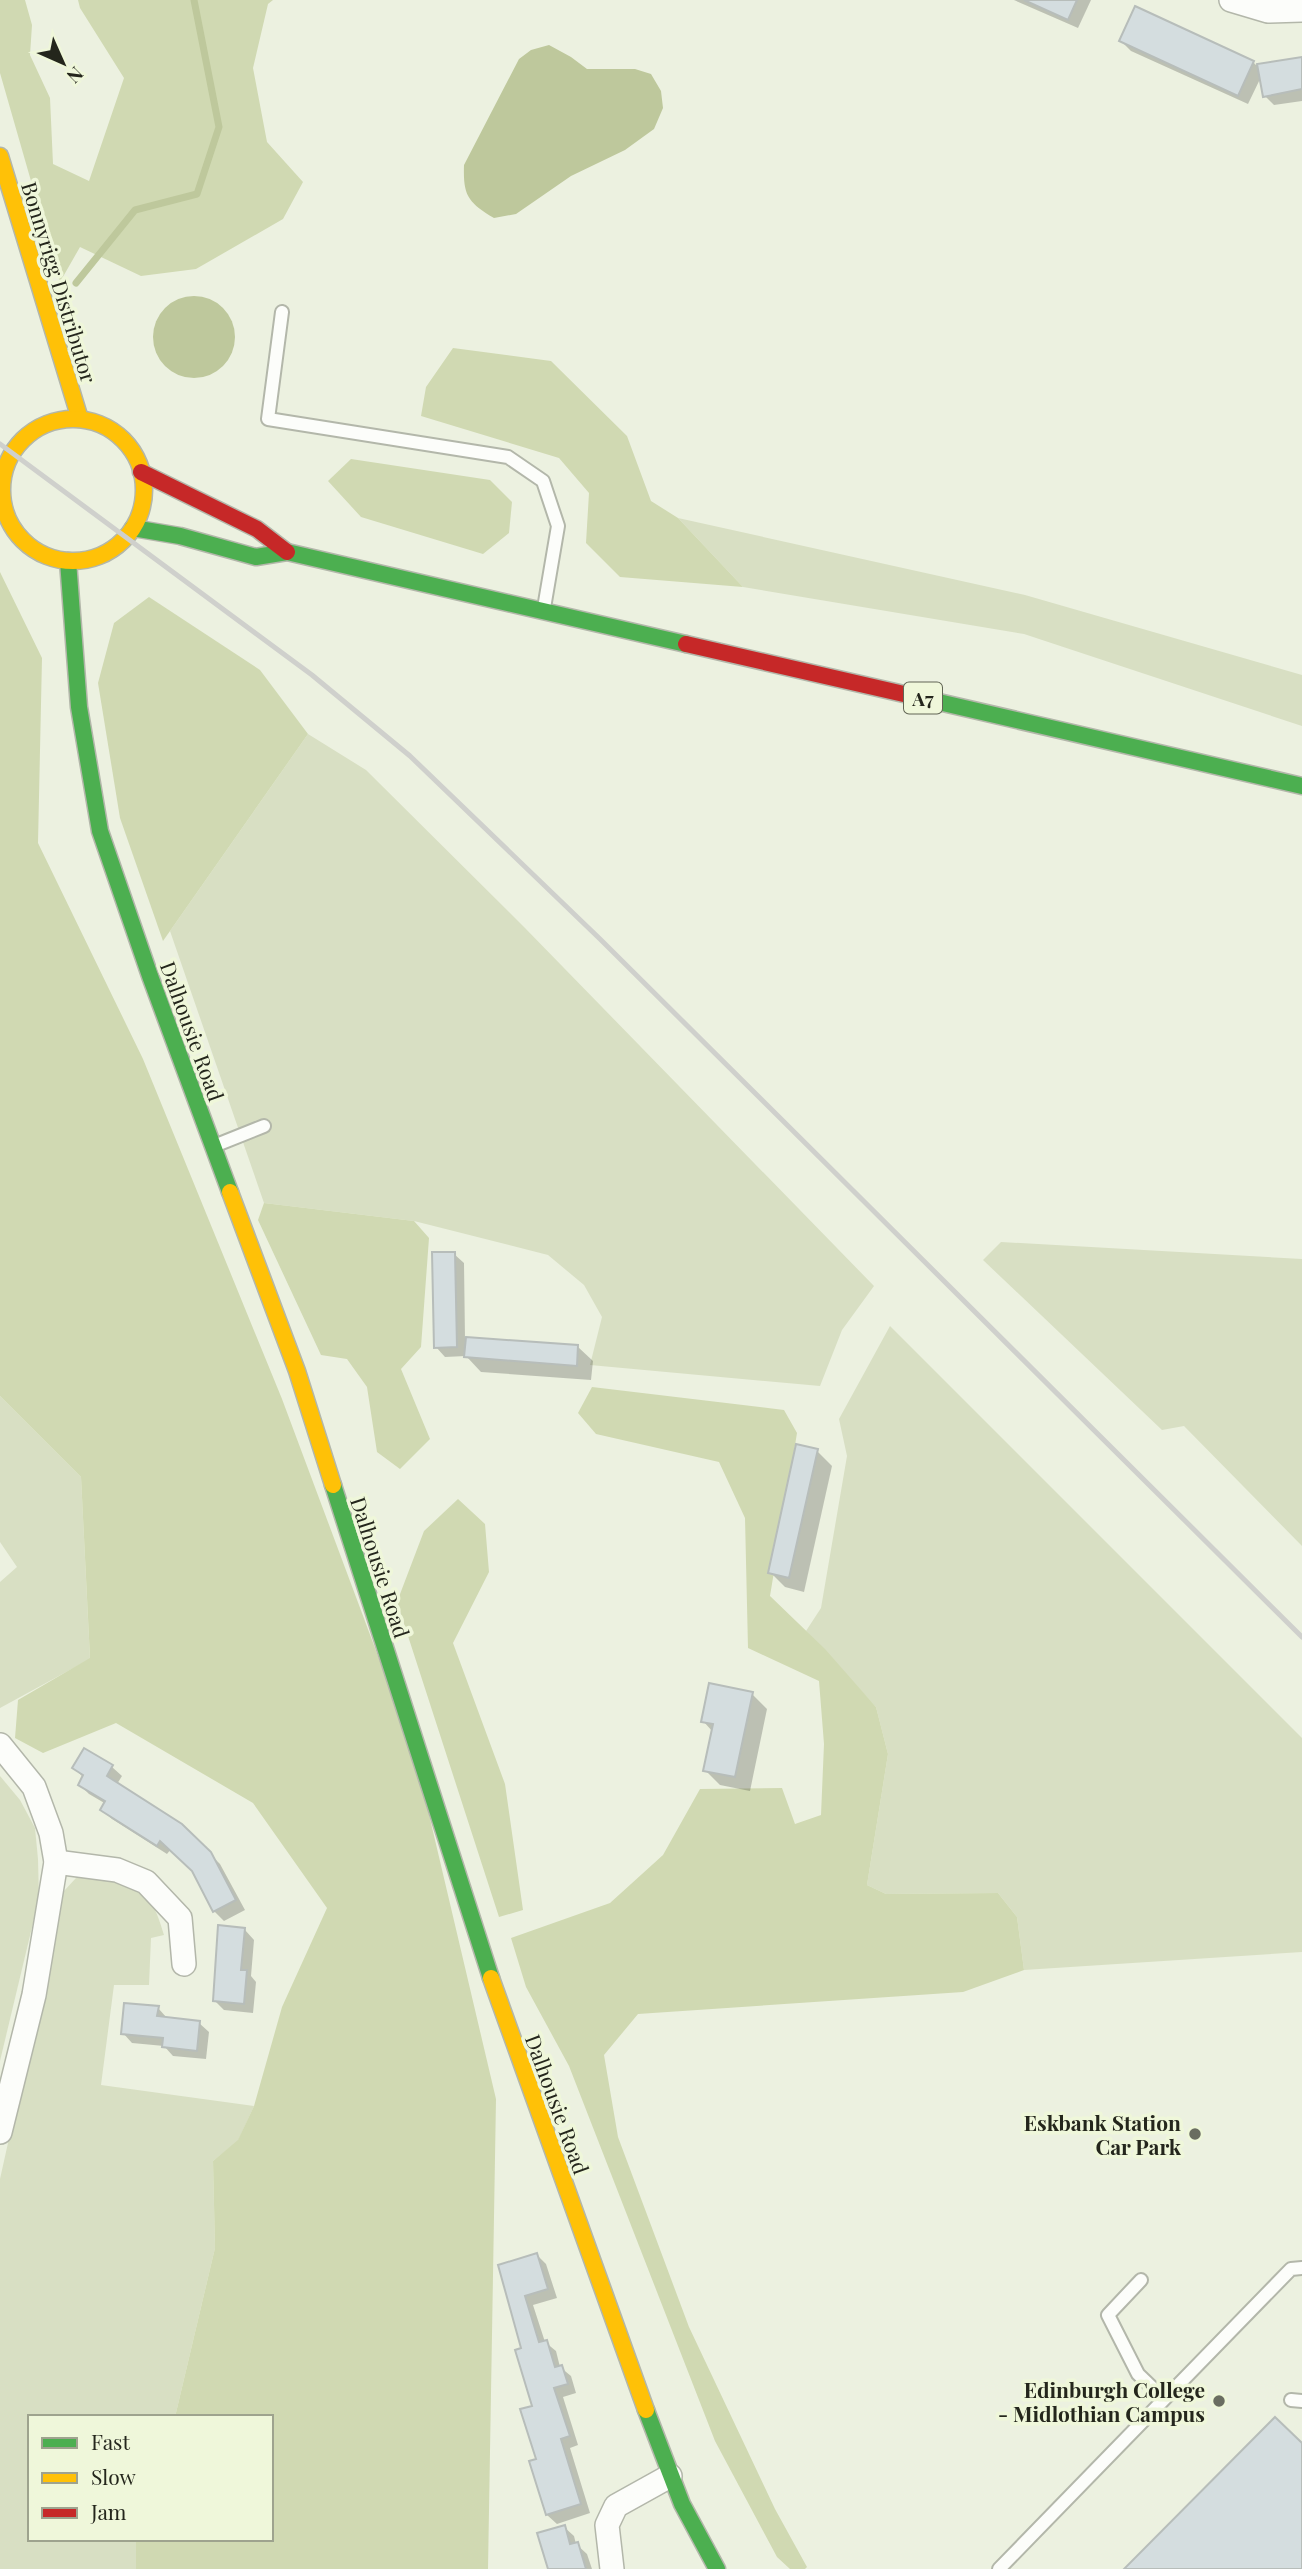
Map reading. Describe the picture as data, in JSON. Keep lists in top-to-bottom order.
{
  "streets": {
    "main road": ["Bonnyrigg Distributor", "A7", "Dalhousie Road"]
  },
  "crossings": [
    ["Bonnyrigg Distributor", "A7"],
    ["Bonnyrigg Distributor", "Dalhousie Road"],
    ["A7", "Dalhousie Road"]
  ],
  "places": ["Eskbank Station Car Park", "Edinburgh College - Midlothian Campus"],
  "legend": ["Fast", "Slow", "Jam"],
  "north": "bottom right"
}
